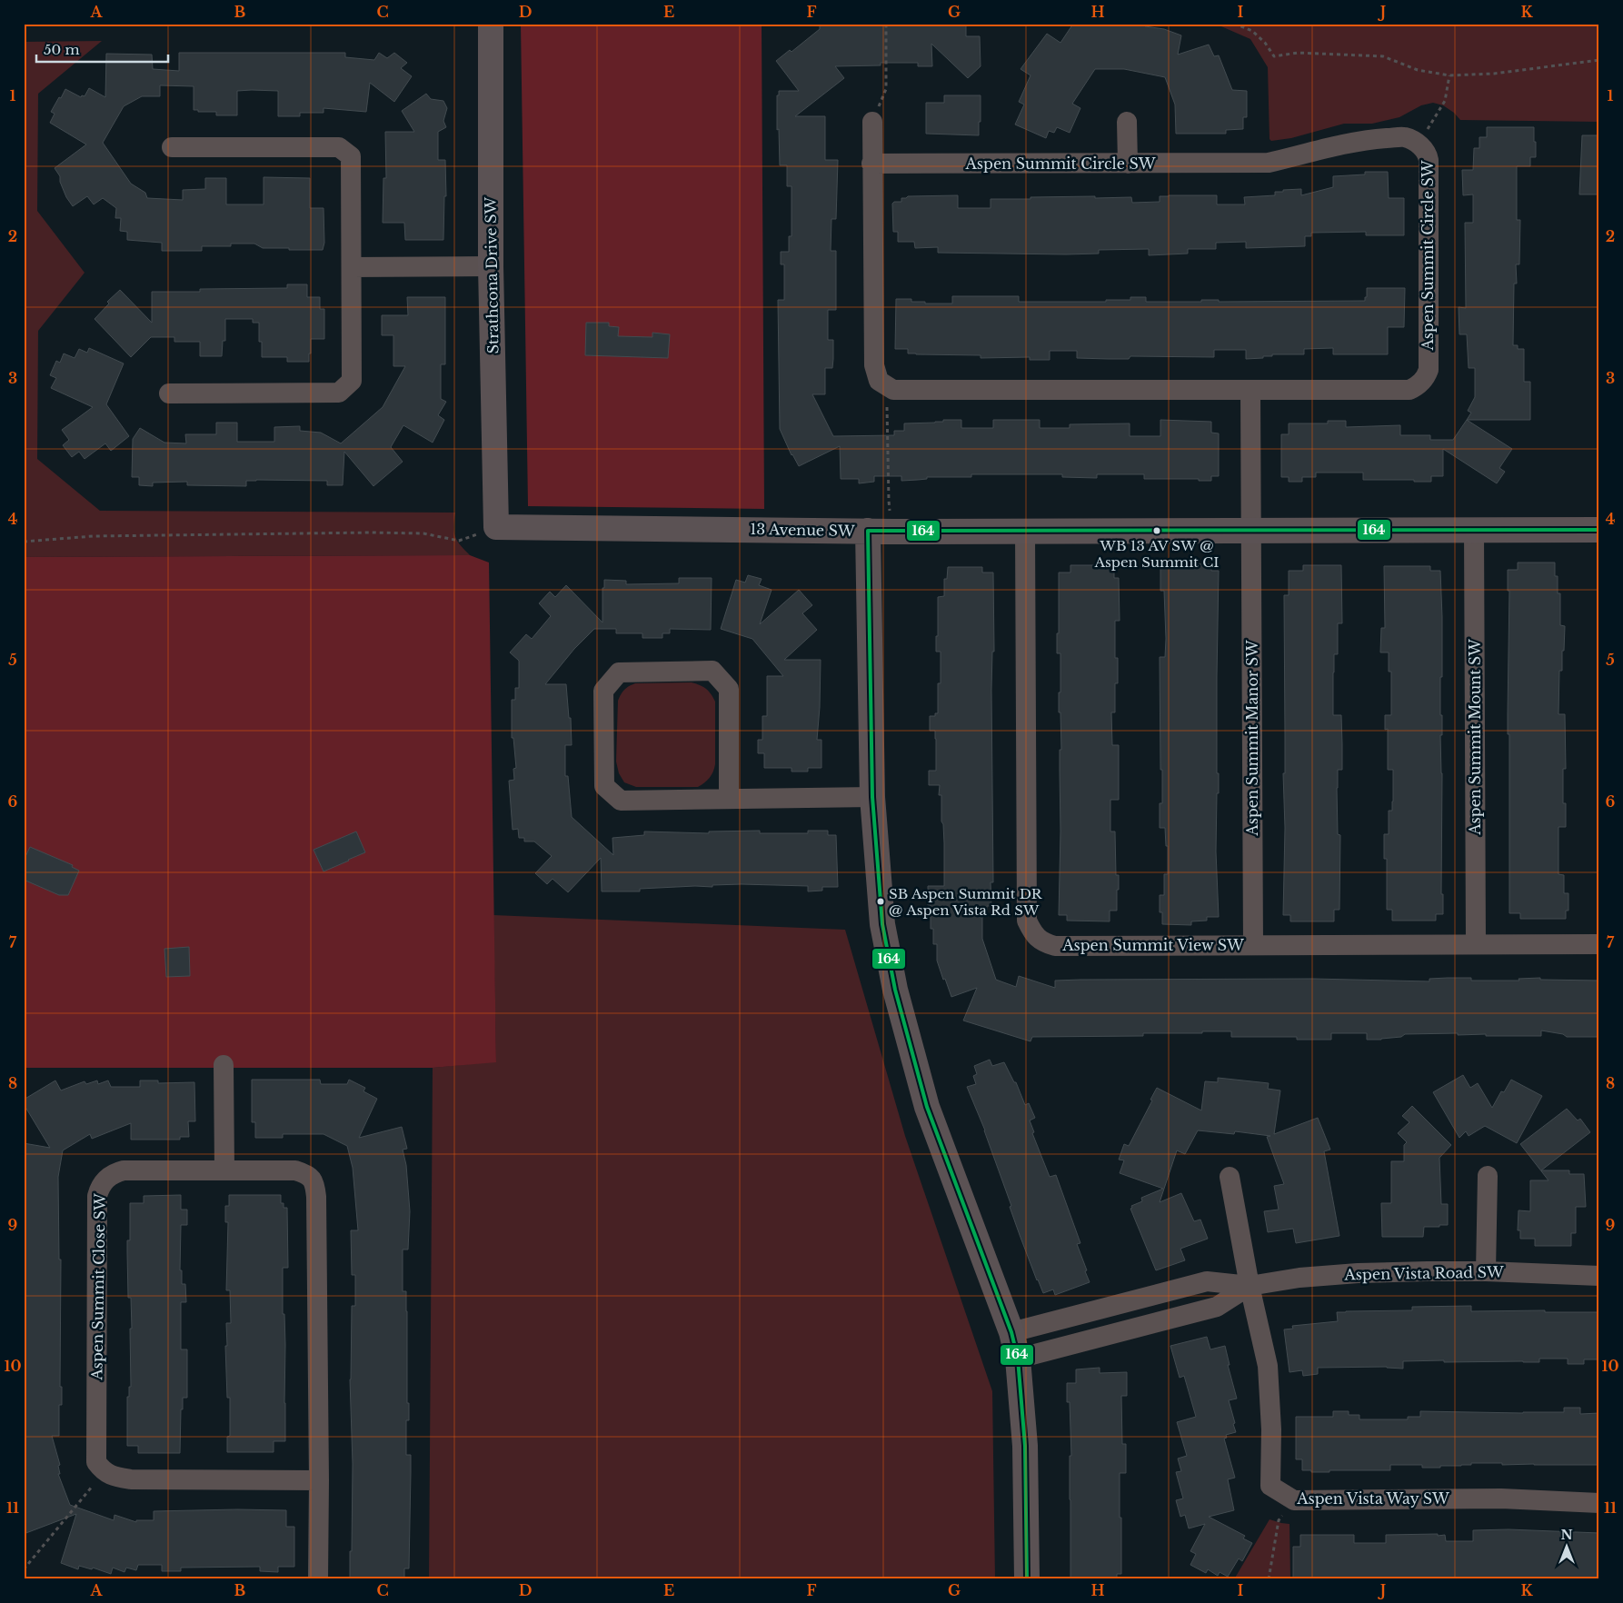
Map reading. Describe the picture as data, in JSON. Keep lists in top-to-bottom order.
{
  "streets": {
    "street": [
      "Aspen Summit Circle SW",
      "Strathcona Drive SW",
      "13 Avenue SW",
      "Aspen Summit Mount SW",
      "Aspen Summit Manor SW",
      "Aspen Summit View SW",
      "Aspen Vista Road SW",
      "Aspen Summit Close SW",
      "Aspen Vista Way SW"
    ]
  },
  "crossings": [
    ["Strathcona Drive SW", "13 Avenue SW"],
    ["13 Avenue SW", "Aspen Summit Mount SW"],
    ["13 Avenue SW", "Aspen Summit Manor SW"],
    ["13 Avenue SW", "Aspen Summit View SW"],
    ["Aspen Summit Mount SW", "Aspen Summit View SW"],
    ["Aspen Summit Manor SW", "Aspen Summit View SW"],
    ["Aspen Vista Road SW", "Aspen Vista Way SW"]
  ],
  "places": ["WB 13 AV SW @ Aspen Summit CI", "SB Aspen Summit DR @ Aspen Vista Rd SW"],
  "lines": ["transit line 164"],
  "scale_bar": "50 m",
  "north": "top",
  "grid": {
    "columns": [
      "A",
      "B",
      "C",
      "D",
      "E",
      "F",
      "G",
      "H",
      "I",
      "J",
      "K"
    ],
    "rows": [
      "1",
      "2",
      "3",
      "4",
      "5",
      "6",
      "7",
      "8",
      "9",
      "10",
      "11"
    ]
  }
}
